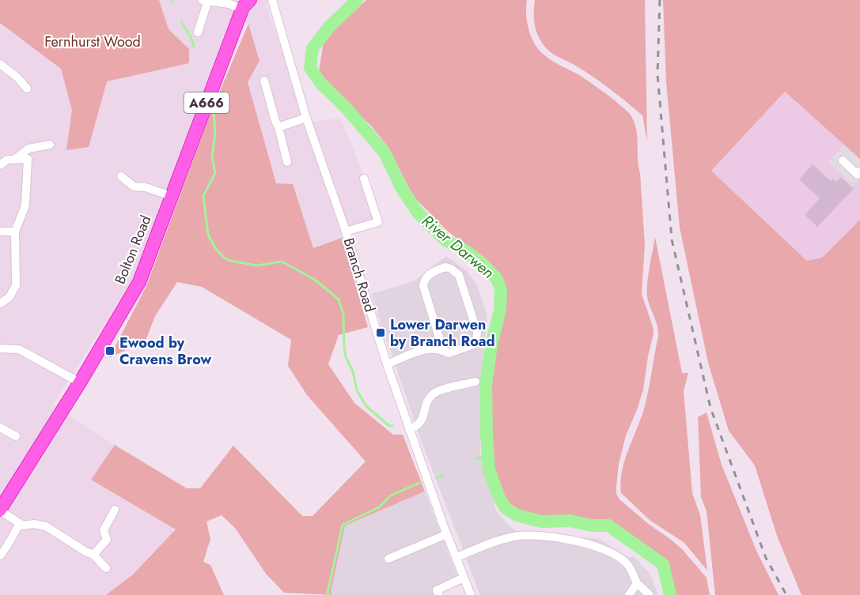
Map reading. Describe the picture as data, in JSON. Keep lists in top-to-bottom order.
{
  "streets": {
    "highway": ["A666", "Bolton Road"],
    "street": ["Branch Road"]
  },
  "water": ["River Darwen"],
  "parks": ["Fernhurst Wood"],
  "places": {
    "transit": ["Lower Darwen by Branch Road", "Ewood by Cravens Brow"]
  }
}
